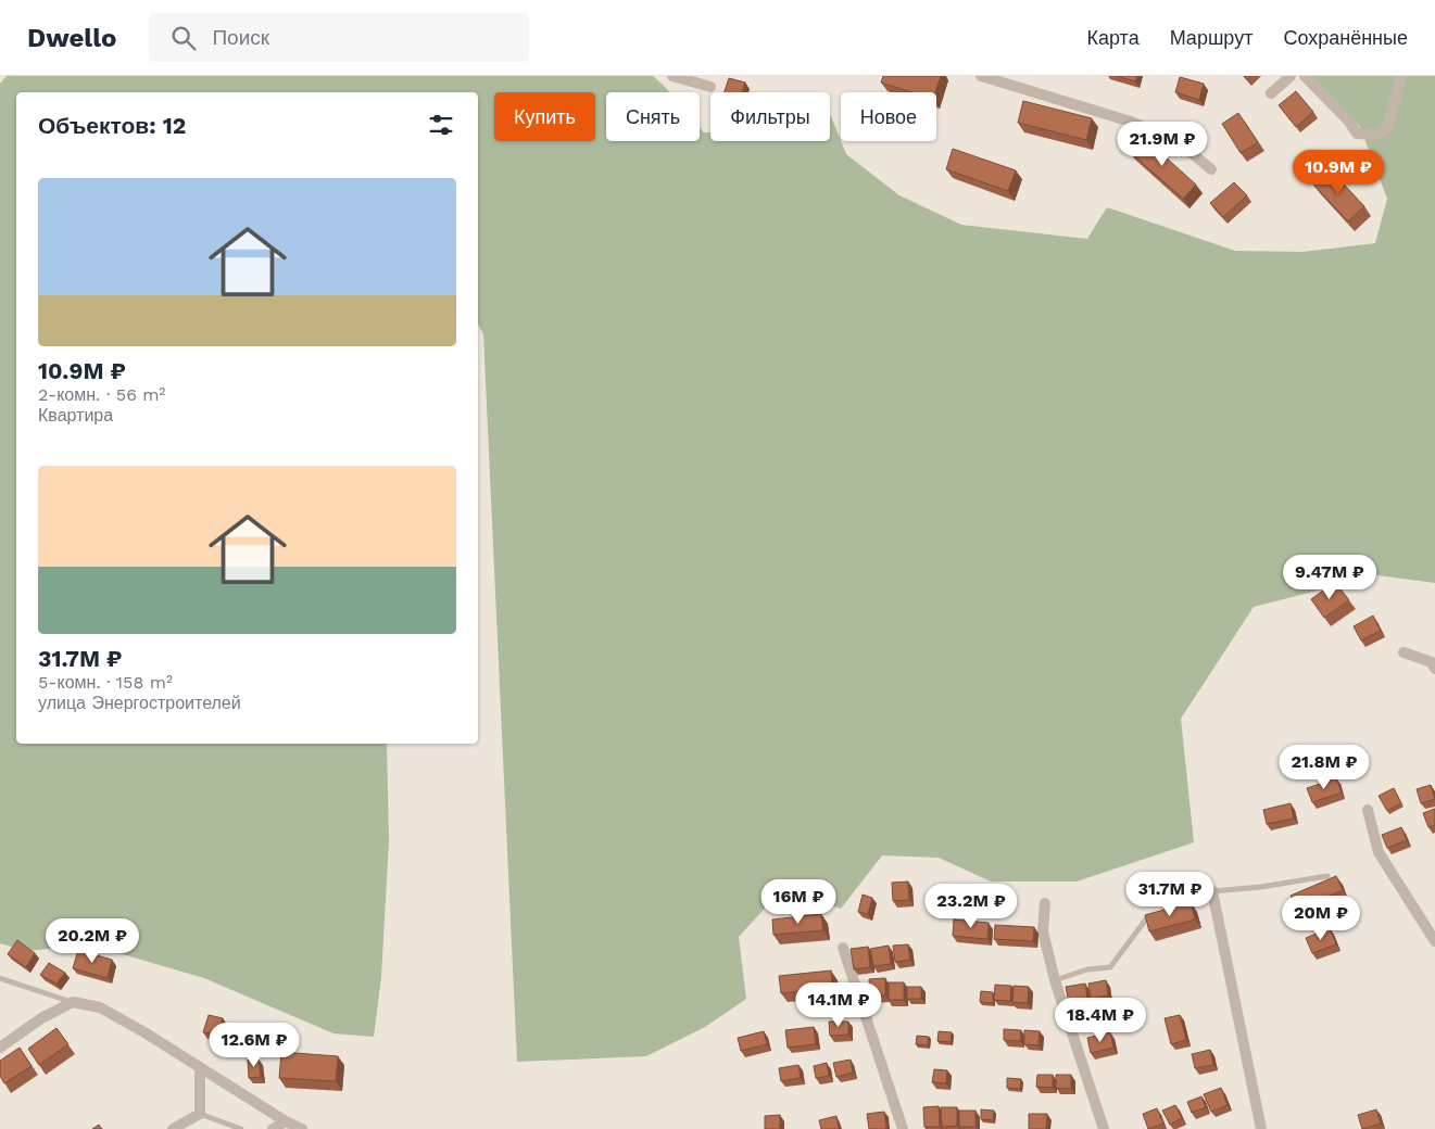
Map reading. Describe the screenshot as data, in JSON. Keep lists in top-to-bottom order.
{
  "page": {
    "header": "Dwello",
    "search": "Поиск",
    "nav": ["Карта", "Маршрут", "Сохранённые"],
    "chip": [
      "Купить",
      "Снять",
      "Фильтры",
      "Новое"
    ],
    "heading": "Объектов: 12",
    "price": [
      "21.9M ₽",
      "10.9M ₽",
      "9.47M ₽",
      "21.8M ₽",
      "31.7M ₽",
      "16M ₽",
      "23.2M ₽",
      "20M ₽",
      "20.2M ₽",
      "14.1M ₽",
      "18.4M ₽",
      "12.6M ₽"
    ],
    "list": [
      {
        "name": "10.9M ₽",
        "note": "2-комн. · 56 m² · Квартира"
      },
      {
        "name": "31.7M ₽",
        "note": "5-комн. · 158 m² · улица Энергостроителей"
      }
    ]
  }
}
